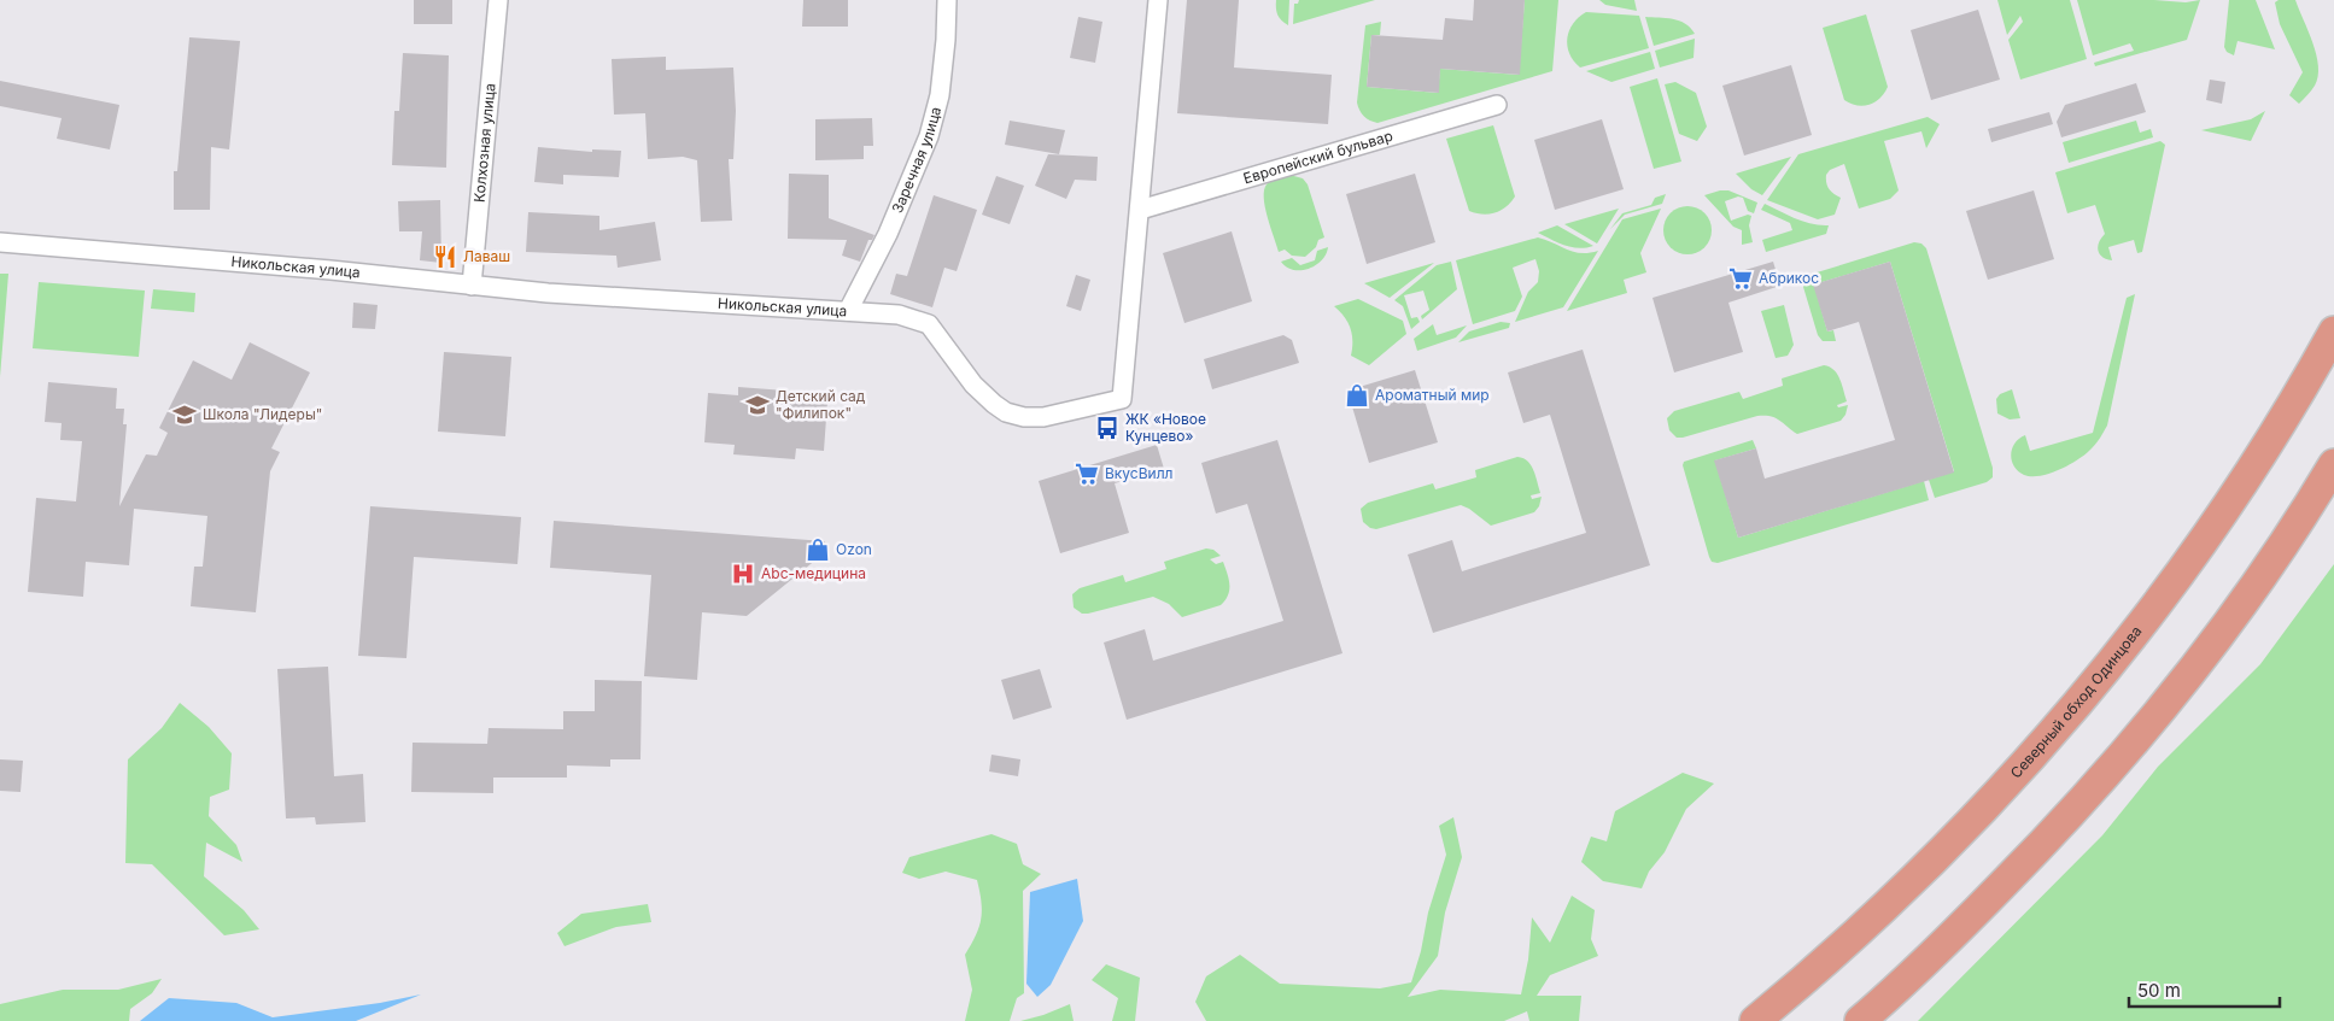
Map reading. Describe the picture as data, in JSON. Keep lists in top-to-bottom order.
{
  "streets": {
    "highway": ["Северный обход Одинцова"],
    "street": [
      "Колхозная улица",
      "Европейский бульвар",
      "Заречная улица",
      "Никольская улица"
    ]
  },
  "crossings": [
    ["Колхозная улица", "Никольская улица"],
    ["Европейский бульвар", "Никольская улица"],
    ["Заречная улица", "Никольская улица"]
  ],
  "places": {
    "restaurant": ["Лаваш"],
    "supermarket": ["Абрикос", "ВкусВилл"],
    "shop": ["Ароматный мир", "Ozon"],
    "school or university": ["Детский сад \"Филипок\"", "Школа \"Лидеры\""],
    "bus stop": ["ЖК «Новое Кунцево»"],
    "hospital": ["Abc-медицина"]
  },
  "scale_bar": "50 m"
}
